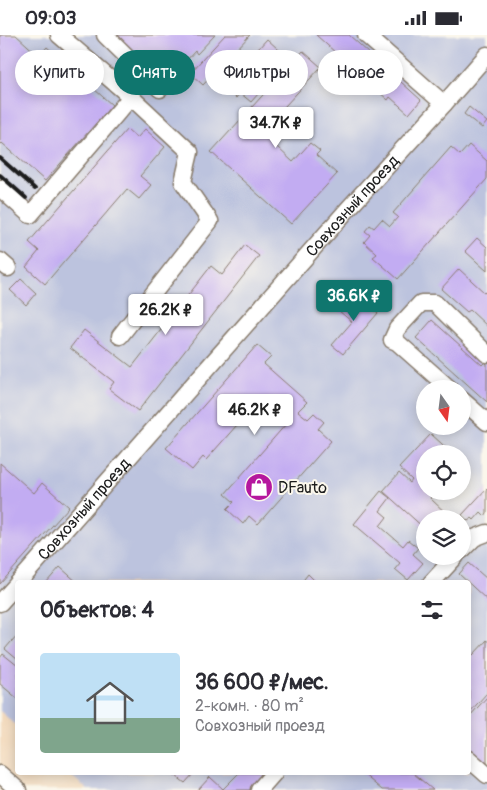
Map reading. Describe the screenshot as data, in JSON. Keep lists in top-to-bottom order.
{
  "streets": {
    "street": ["Совхозный проезд"]
  },
  "places": {
    "shop": ["DFauto"]
  },
  "north": "bottom",
  "page": {
    "status": "09:03",
    "chip": [
      "Купить",
      "Снять",
      "Фильтры",
      "Новое"
    ],
    "price": [
      "34.7K ₽",
      "36.6K ₽",
      "26.2K ₽",
      "46.2K ₽"
    ],
    "heading": "Объектов: 4",
    "list": [
      {
        "name": "36 600 ₽/мес.",
        "note": "2-комн. · 80 m² · Совхозный проезд"
      }
    ]
  }
}
